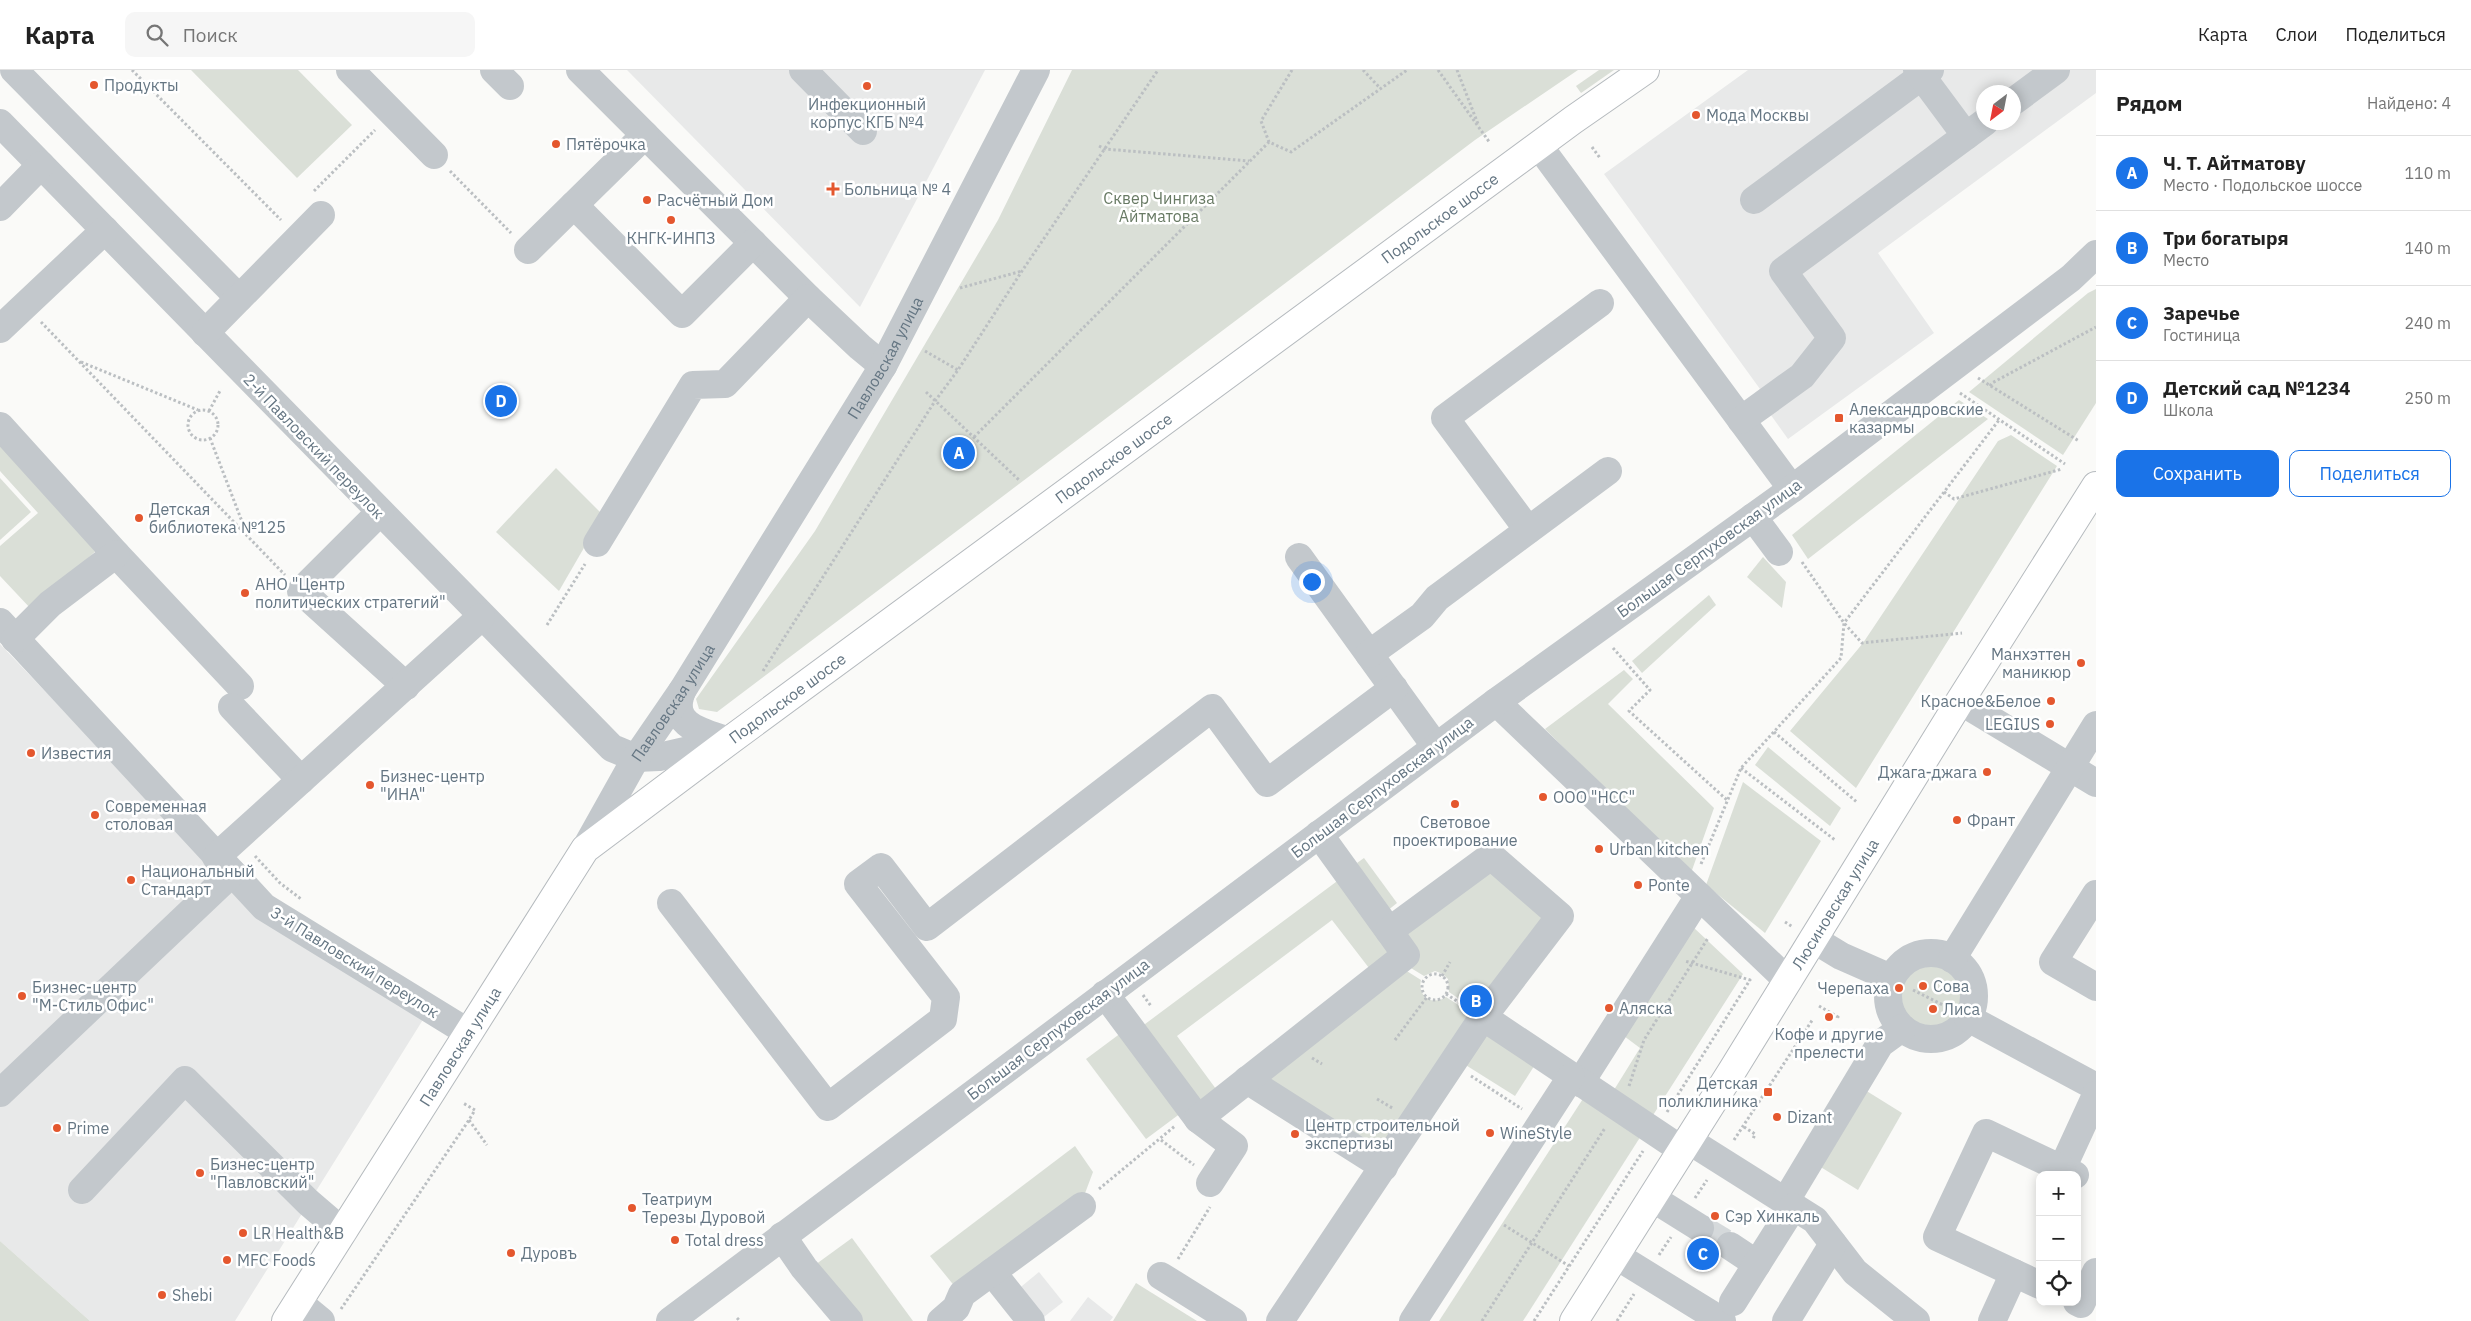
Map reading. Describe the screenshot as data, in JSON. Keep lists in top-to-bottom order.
{
  "streets": {
    "main road": ["Подольское шоссе", "Павловская улица", "Люсиновская улица"],
    "street": ["2-й Павловский переулок", "Большая Серпуховская улица", "3-й Павловский переулок"]
  },
  "crossings": [
    ["Подольское шоссе", "Павловская улица"],
    ["Павловская улица", "2-й Павловский переулок"],
    ["Павловская улица", "3-й Павловский переулок"]
  ],
  "parks": ["Сквер Чингиза Айтматова"],
  "places": {
    "other": [
      "Продукты",
      "Инфекционный корпус КГБ №4",
      "Мода Москвы",
      "Пятёрочка",
      "Расчётный Дом",
      "КНГК-ИНПЗ",
      "Детская библиотека №125",
      "АНО \"Центр политических стратегий\"",
      "Манхэттен маникюр",
      "Красное&Белое",
      "LEGIUS",
      "Известия",
      "Джага-джага",
      "Бизнес-центр \"ИНА\"",
      "ООО \"НСС\"",
      "Световое проектирование",
      "Современная столовая",
      "Франт",
      "Urban kitchen",
      "Национальный Стандарт",
      "Ponte",
      "Сова",
      "Черепаха",
      "Бизнес-центр \"М-Стиль Офис\"",
      "Аляска",
      "Лиса",
      "Кофе и другие прелести",
      "Dizant",
      "Prime",
      "WineStyle",
      "Центр строительной экспертизы",
      "Бизнес-центр \"Павловский\"",
      "Театриум Терезы Дуровой",
      "Сэр Хинкаль",
      "LR Health&B",
      "Total dress",
      "Дуровъ",
      "MFC Foods",
      "Shebi"
    ],
    "health": ["Больница № 4"],
    "transit": ["Александровские казармы", "Детская поликлиника"]
  },
  "north": "bottom left",
  "page": {
    "header": "Карта",
    "search": "Поиск",
    "nav": ["Карта", "Слои", "Поделиться"],
    "heading": ["Рядом", "Найдено: 4"],
    "list": [
      {
        "mark": "A",
        "name": "Ч. Т. Айтматову",
        "note": "Место · Подольское шоссе",
        "value": "110 m"
      },
      {
        "mark": "B",
        "name": "Три богатыря",
        "note": "Место",
        "value": "140 m"
      },
      {
        "mark": "C",
        "name": "Заречье",
        "note": "Гостиница",
        "value": "240 m"
      },
      {
        "mark": "D",
        "name": "Детский сад №1234",
        "note": "Школа",
        "value": "250 m"
      }
    ],
    "pins": [
      "D",
      "A",
      "B",
      "C"
    ],
    "buttons": ["Сохранить", "Поделиться"],
    "map_buttons": ["+", "−"]
  }
}
